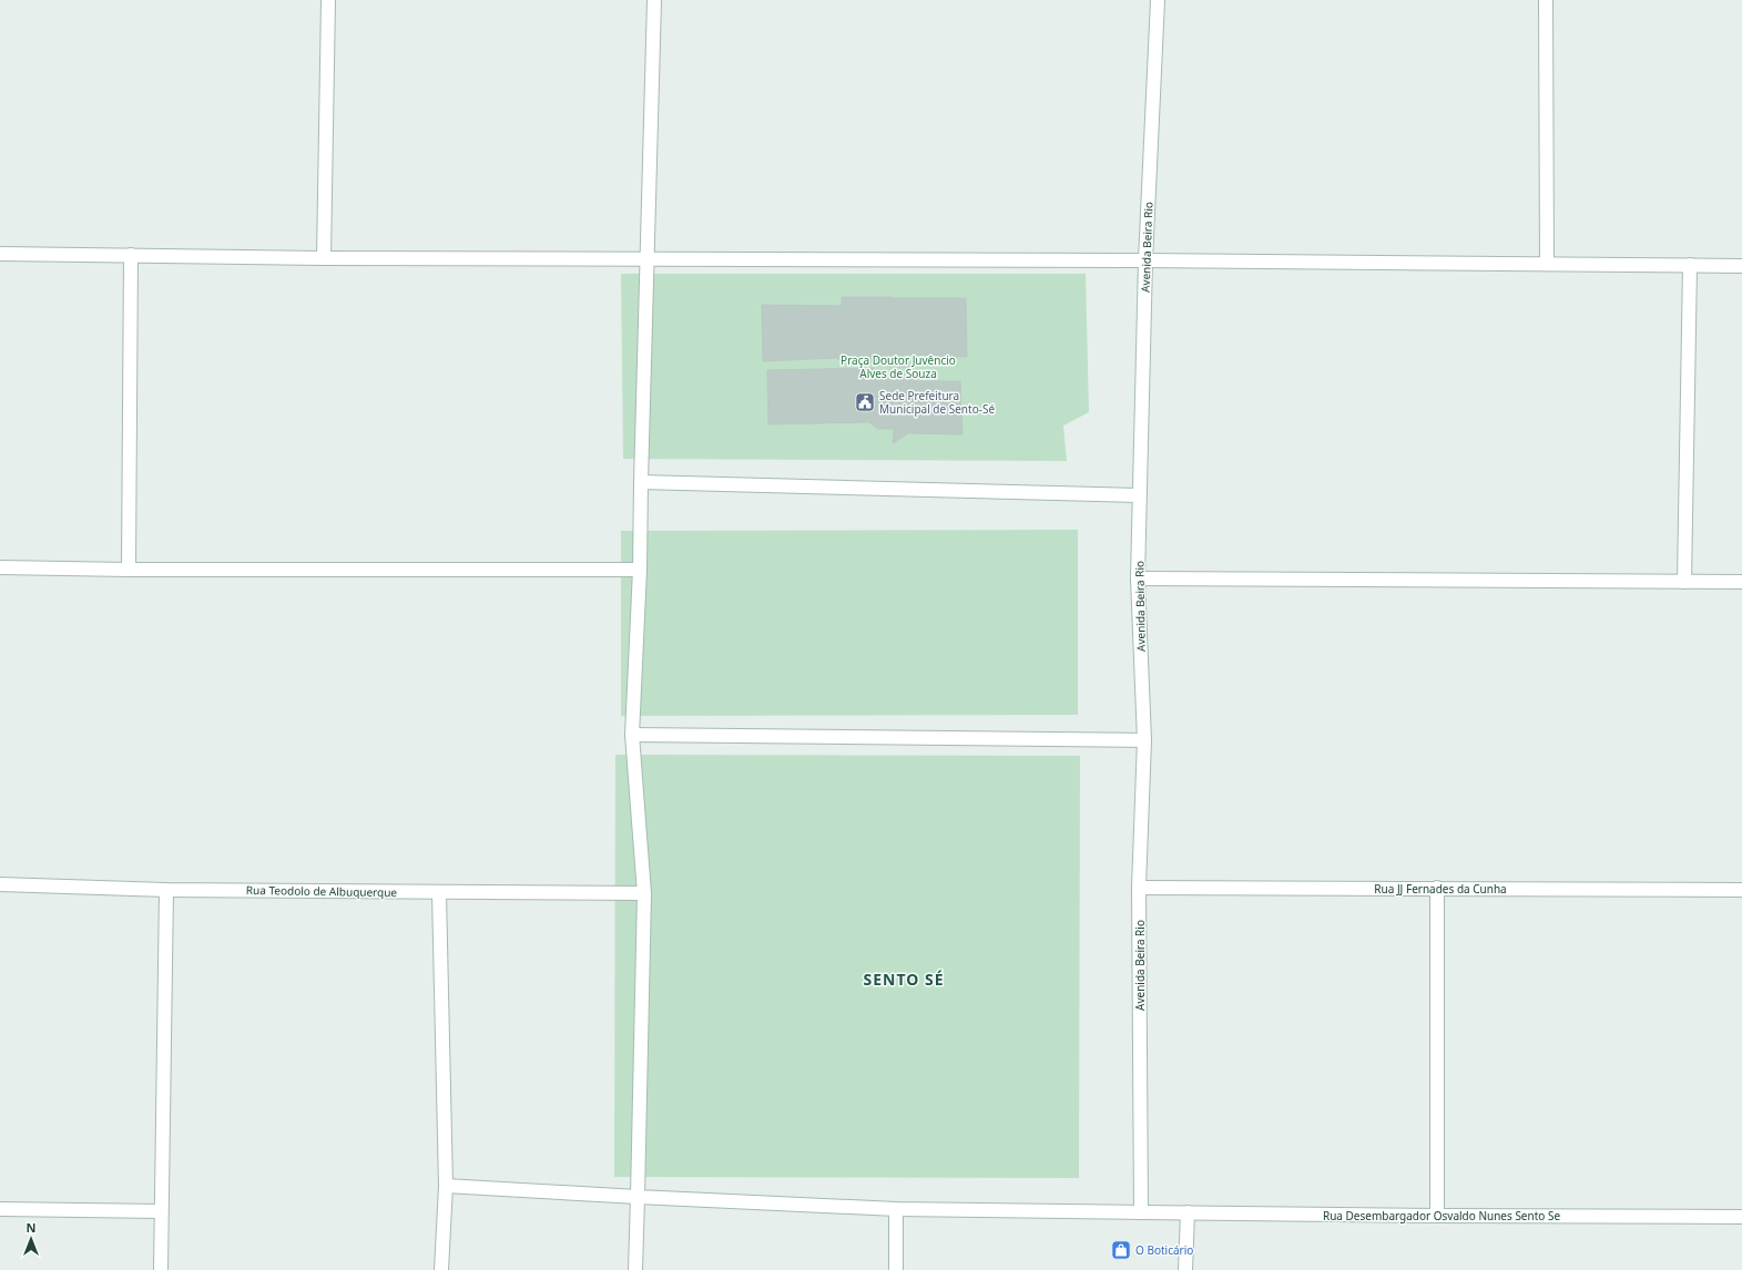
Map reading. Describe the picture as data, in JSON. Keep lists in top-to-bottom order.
{
  "streets": {
    "street": [
      "Avenida Beira Rio",
      "Rua JJ Fernades da Cunha",
      "Rua Teodolo de Albuquerque",
      "Rua Desembargador Osvaldo Nunes Sento Se"
    ]
  },
  "crossings": [
    ["Avenida Beira Rio", "Rua JJ Fernades da Cunha"],
    ["Avenida Beira Rio", "Rua Desembargador Osvaldo Nunes Sento Se"]
  ],
  "districts": ["SENTO SÉ"],
  "parks": ["Praça Doutor Juvêncio Alves de Souza"],
  "places": {
    "public building": ["Sede Prefeitura Municipal de Sento-Sé"],
    "shop": ["O Boticário"]
  },
  "north": "top"
}
